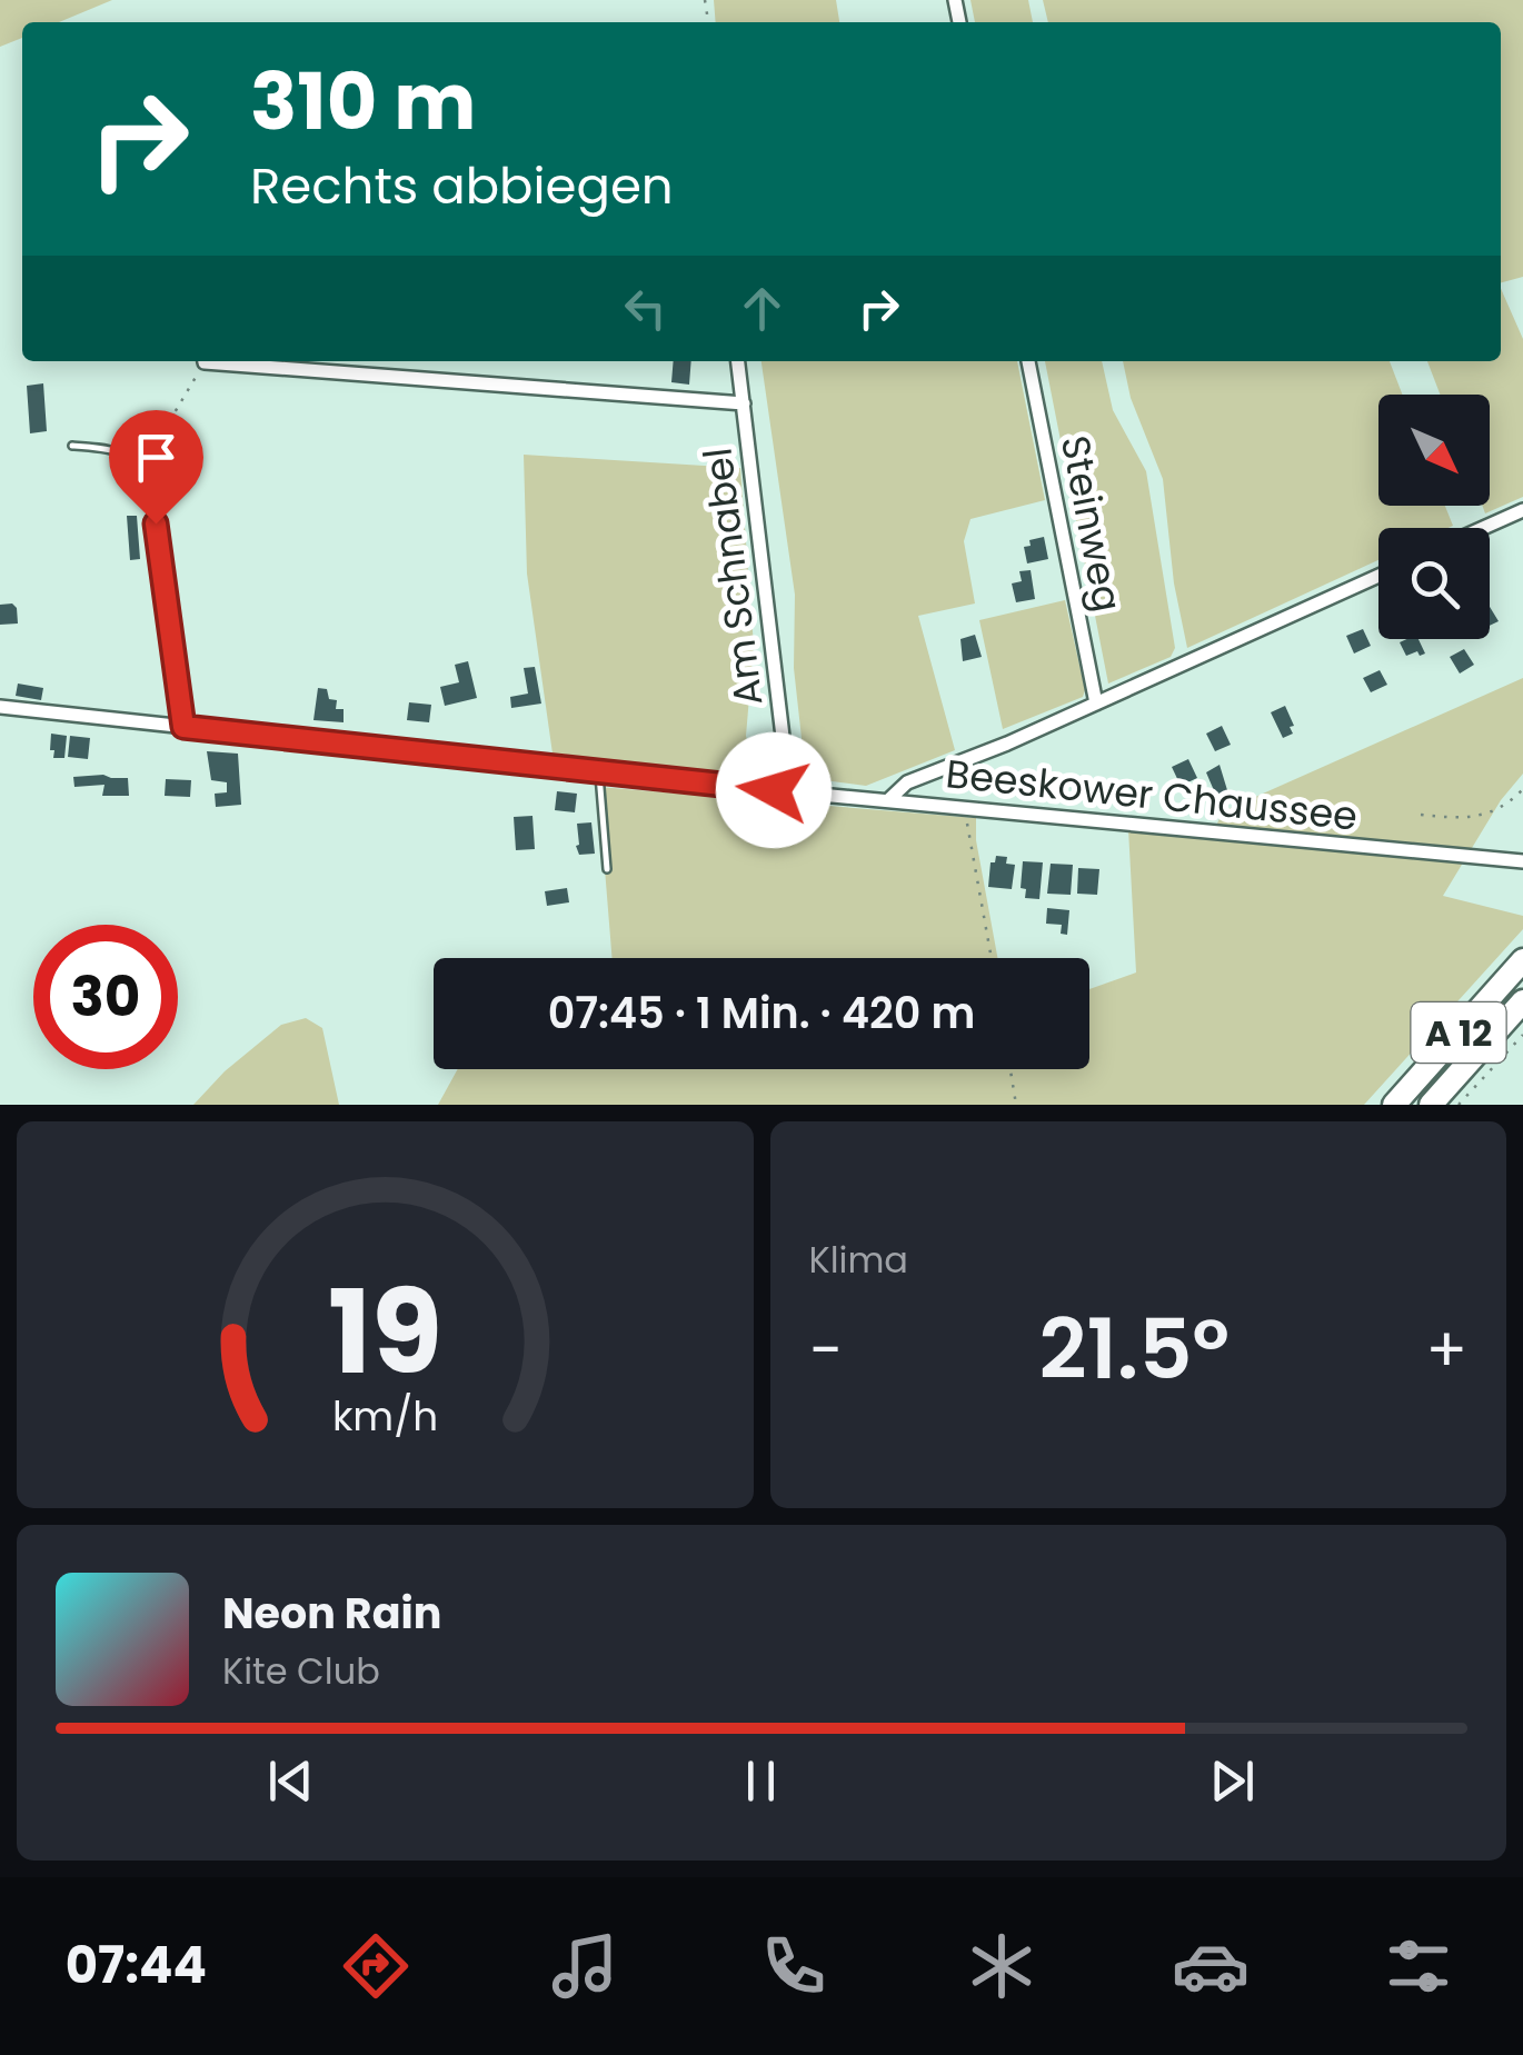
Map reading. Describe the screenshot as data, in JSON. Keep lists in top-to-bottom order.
{
  "streets": {
    "highway": ["A 12"],
    "street": ["Steinweg", "Am Schnabel", "Beeskower Chaussee"]
  },
  "crossings": [
    ["Am Schnabel", "Beeskower Chaussee"]
  ],
  "north": "bottom right",
  "page": {
    "turn": ["310 m", "Rechts abbiegen"],
    "limit": "30",
    "trip": "07:45 · 1 Min. · 420 m",
    "tile": "Klima",
    "heat": ["−", "21.5°", "+"],
    "song": ["Neon Rain", "Kite Club"],
    "tabs": "07:44",
    "gauge": ["19", "km/h"]
  }
}
